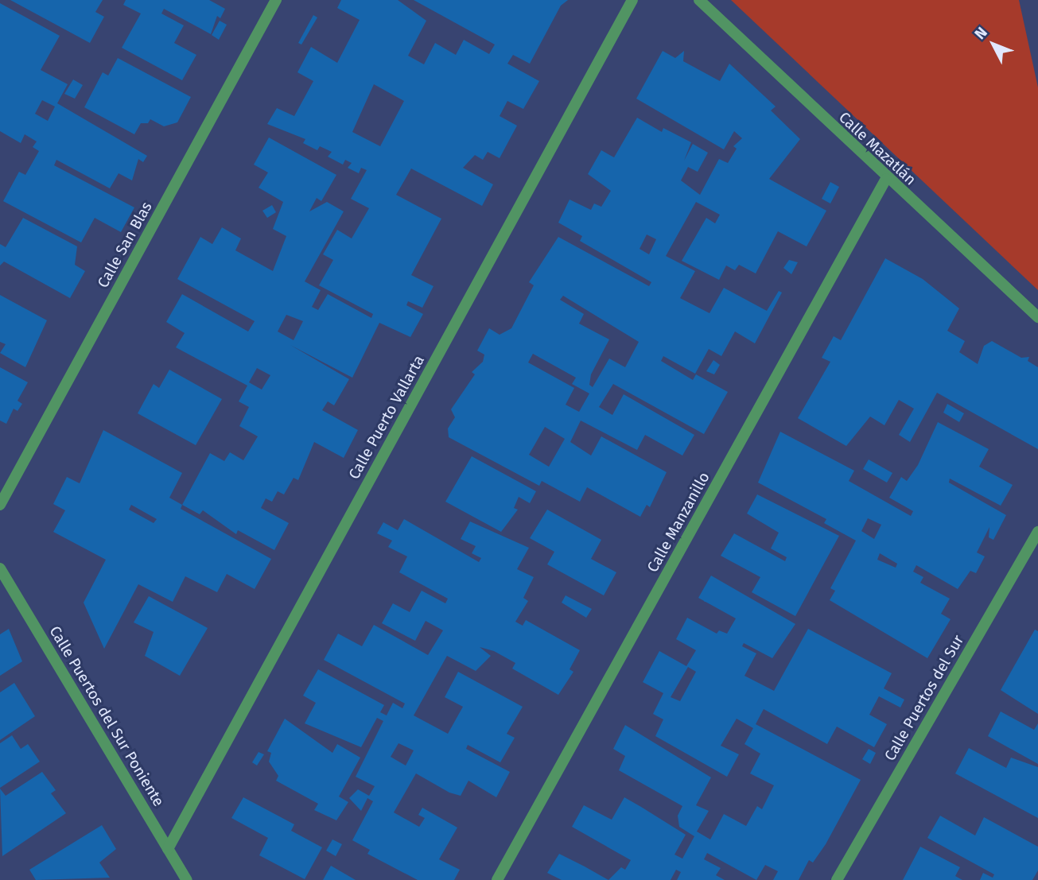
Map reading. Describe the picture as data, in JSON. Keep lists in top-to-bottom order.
{
  "streets": {
    "street": [
      "Calle Mazatlán",
      "Calle San Blas",
      "Calle Puerto Vallarta",
      "Calle Manzanillo",
      "Calle Puertos del Sur",
      "Calle Puertos del Sur Poniente"
    ]
  },
  "crossings": [
    ["Calle Mazatlán", "Calle Manzanillo"],
    ["Calle Puerto Vallarta", "Calle Puertos del Sur Poniente"]
  ],
  "north": "top left"
}
